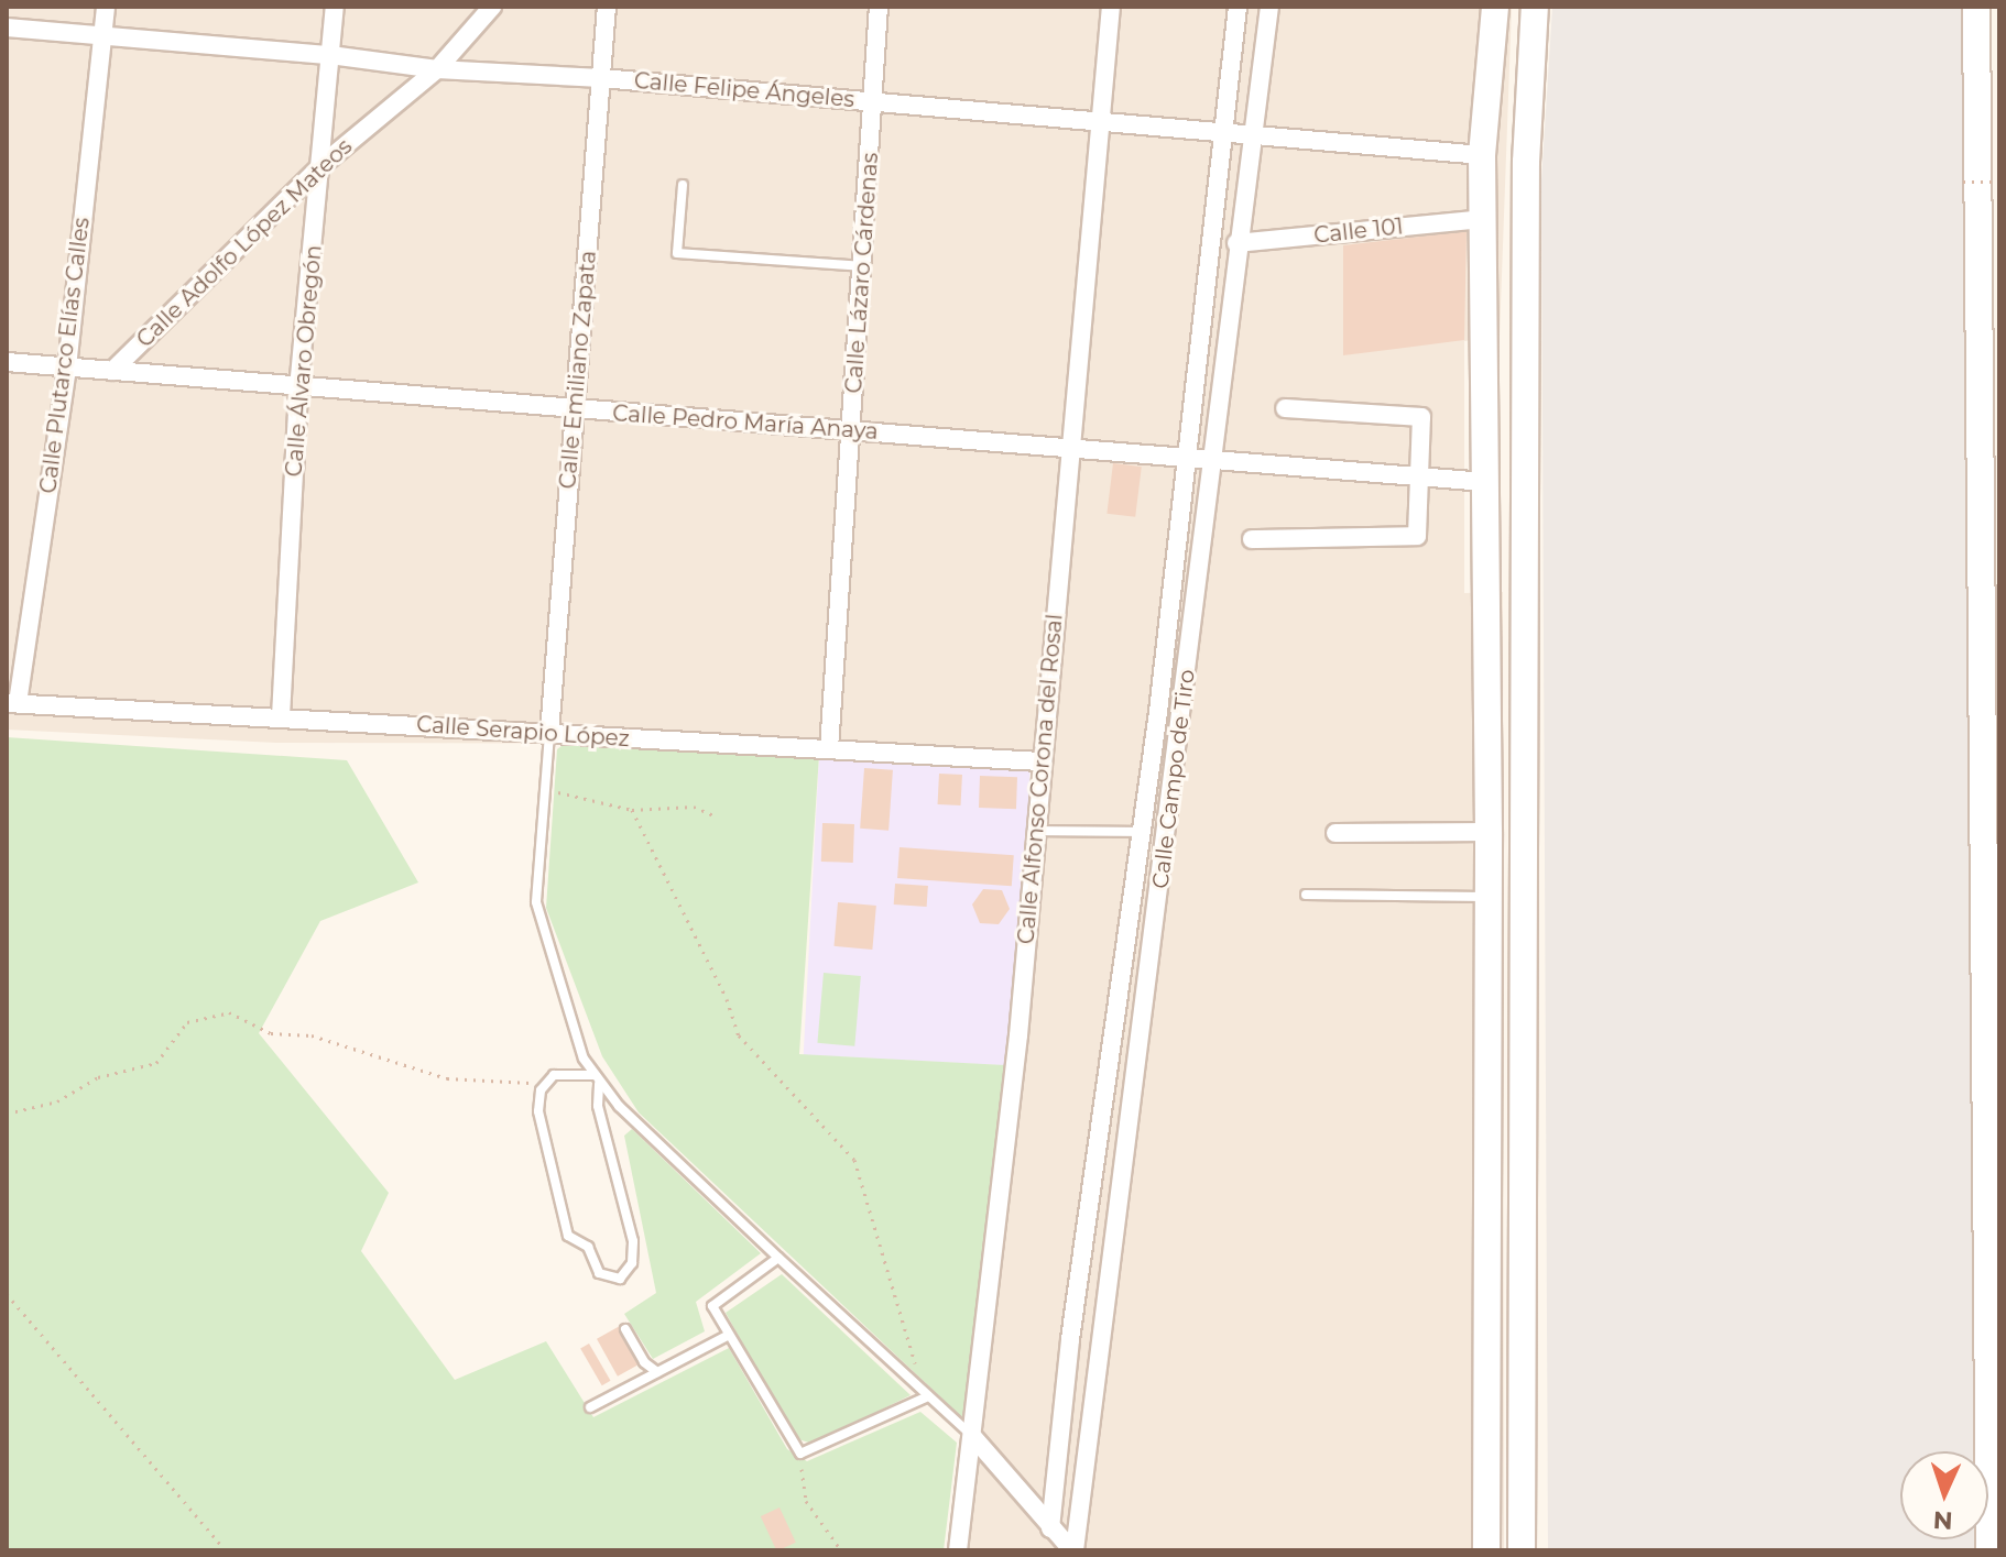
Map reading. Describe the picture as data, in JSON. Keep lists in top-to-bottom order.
{
  "streets": {
    "street": [
      "Calle Felipe Ángeles",
      "Calle 101",
      "Calle Adolfo López Mateos",
      "Calle Lázaro Cárdenas",
      "Calle Plutarco Elías Calles",
      "Calle Álvaro Obregón",
      "Calle Emiliano Zapata",
      "Calle Pedro María Anaya",
      "Calle Serapio López",
      "Calle Alfonso Corona del Rosal",
      "Calle Campo de Tiro"
    ]
  },
  "crossings": [
    ["Calle Felipe Ángeles", "Calle Adolfo López Mateos"],
    ["Calle Felipe Ángeles", "Calle Lázaro Cárdenas"],
    ["Calle Felipe Ángeles", "Calle Plutarco Elías Calles"],
    ["Calle Felipe Ángeles", "Calle Álvaro Obregón"],
    ["Calle Felipe Ángeles", "Calle Emiliano Zapata"],
    ["Calle Felipe Ángeles", "Calle Alfonso Corona del Rosal"],
    ["Calle Felipe Ángeles", "Calle Campo de Tiro"],
    ["Calle 101", "Calle Campo de Tiro"],
    ["Calle Adolfo López Mateos", "Calle Álvaro Obregón"],
    ["Calle Adolfo López Mateos", "Calle Pedro María Anaya"],
    ["Calle Lázaro Cárdenas", "Calle Pedro María Anaya"],
    ["Calle Lázaro Cárdenas", "Calle Serapio López"],
    ["Calle Plutarco Elías Calles", "Calle Pedro María Anaya"],
    ["Calle Plutarco Elías Calles", "Calle Serapio López"],
    ["Calle Álvaro Obregón", "Calle Pedro María Anaya"],
    ["Calle Álvaro Obregón", "Calle Serapio López"],
    ["Calle Emiliano Zapata", "Calle Pedro María Anaya"],
    ["Calle Emiliano Zapata", "Calle Serapio López"],
    ["Calle Pedro María Anaya", "Calle Alfonso Corona del Rosal"],
    ["Calle Pedro María Anaya", "Calle Campo de Tiro"],
    ["Calle Serapio López", "Calle Alfonso Corona del Rosal"]
  ],
  "north": "bottom"
}
